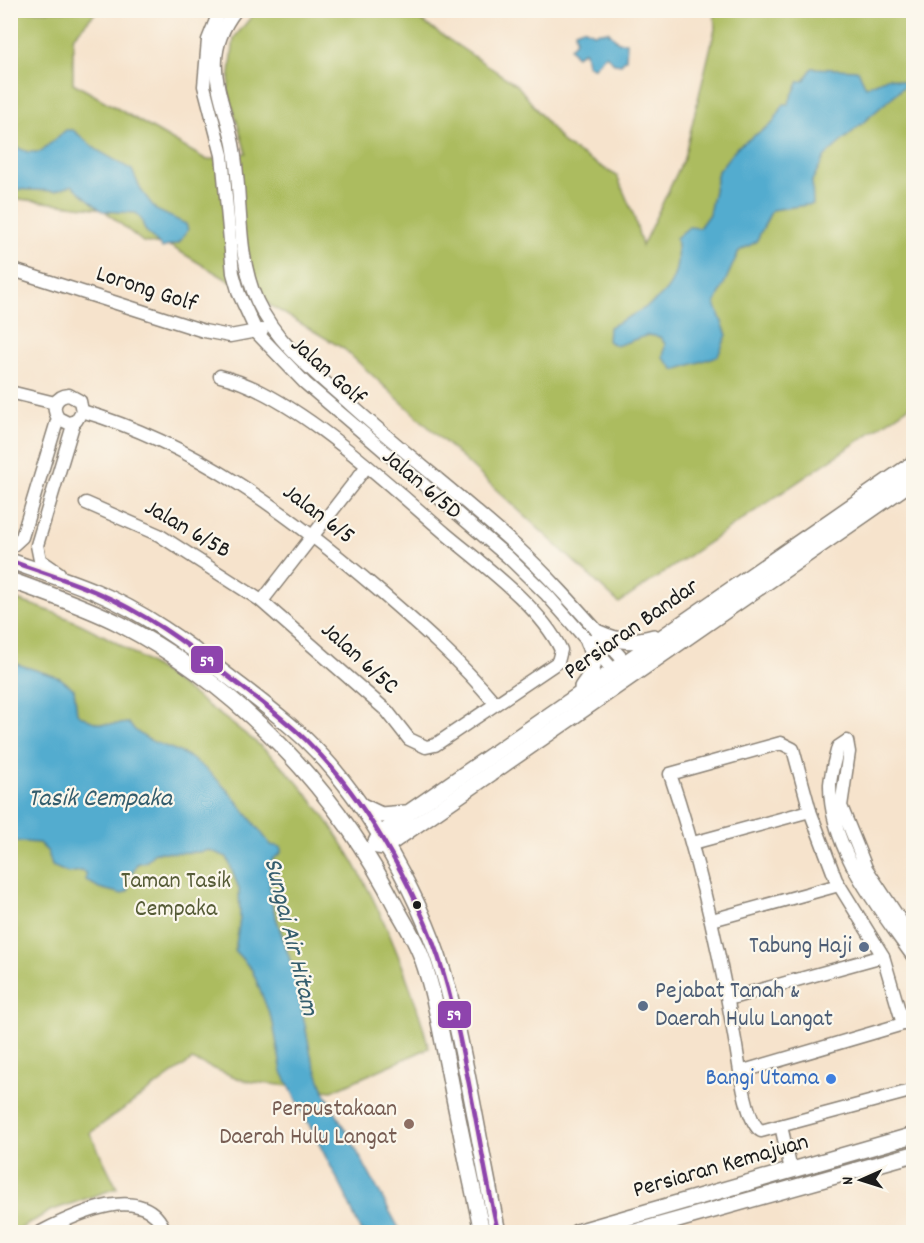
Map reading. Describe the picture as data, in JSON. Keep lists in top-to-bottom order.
{
  "streets": {
    "main road": ["Persiaran Bandar", "Persiaran Kemajuan"],
    "street": [
      "Lorong Golf",
      "Jalan Golf",
      "Jalan 6/5D",
      "Jalan 6/5",
      "Jalan 6/5B",
      "Jalan 6/5C"
    ]
  },
  "crossings": [
    ["Lorong Golf", "Jalan Golf"],
    ["Jalan Golf", "Persiaran Bandar"],
    ["Jalan 6/5D", "Jalan 6/5"],
    ["Jalan 6/5D", "Jalan 6/5C"],
    ["Jalan 6/5", "Jalan 6/5C"],
    ["Jalan 6/5B", "Jalan 6/5C"]
  ],
  "water": ["Tasik Cempaka", "Sungai Air Hitam"],
  "parks": ["Taman Tasik Cempaka"],
  "places": [
    "Tabung Haji",
    "Pejabat Tanah & Daerah Hulu Langat",
    "Bangi Utama",
    "Perpustakaan Daerah Hulu Langat"
  ],
  "lines": ["transit line 59"],
  "north": "left"
}
